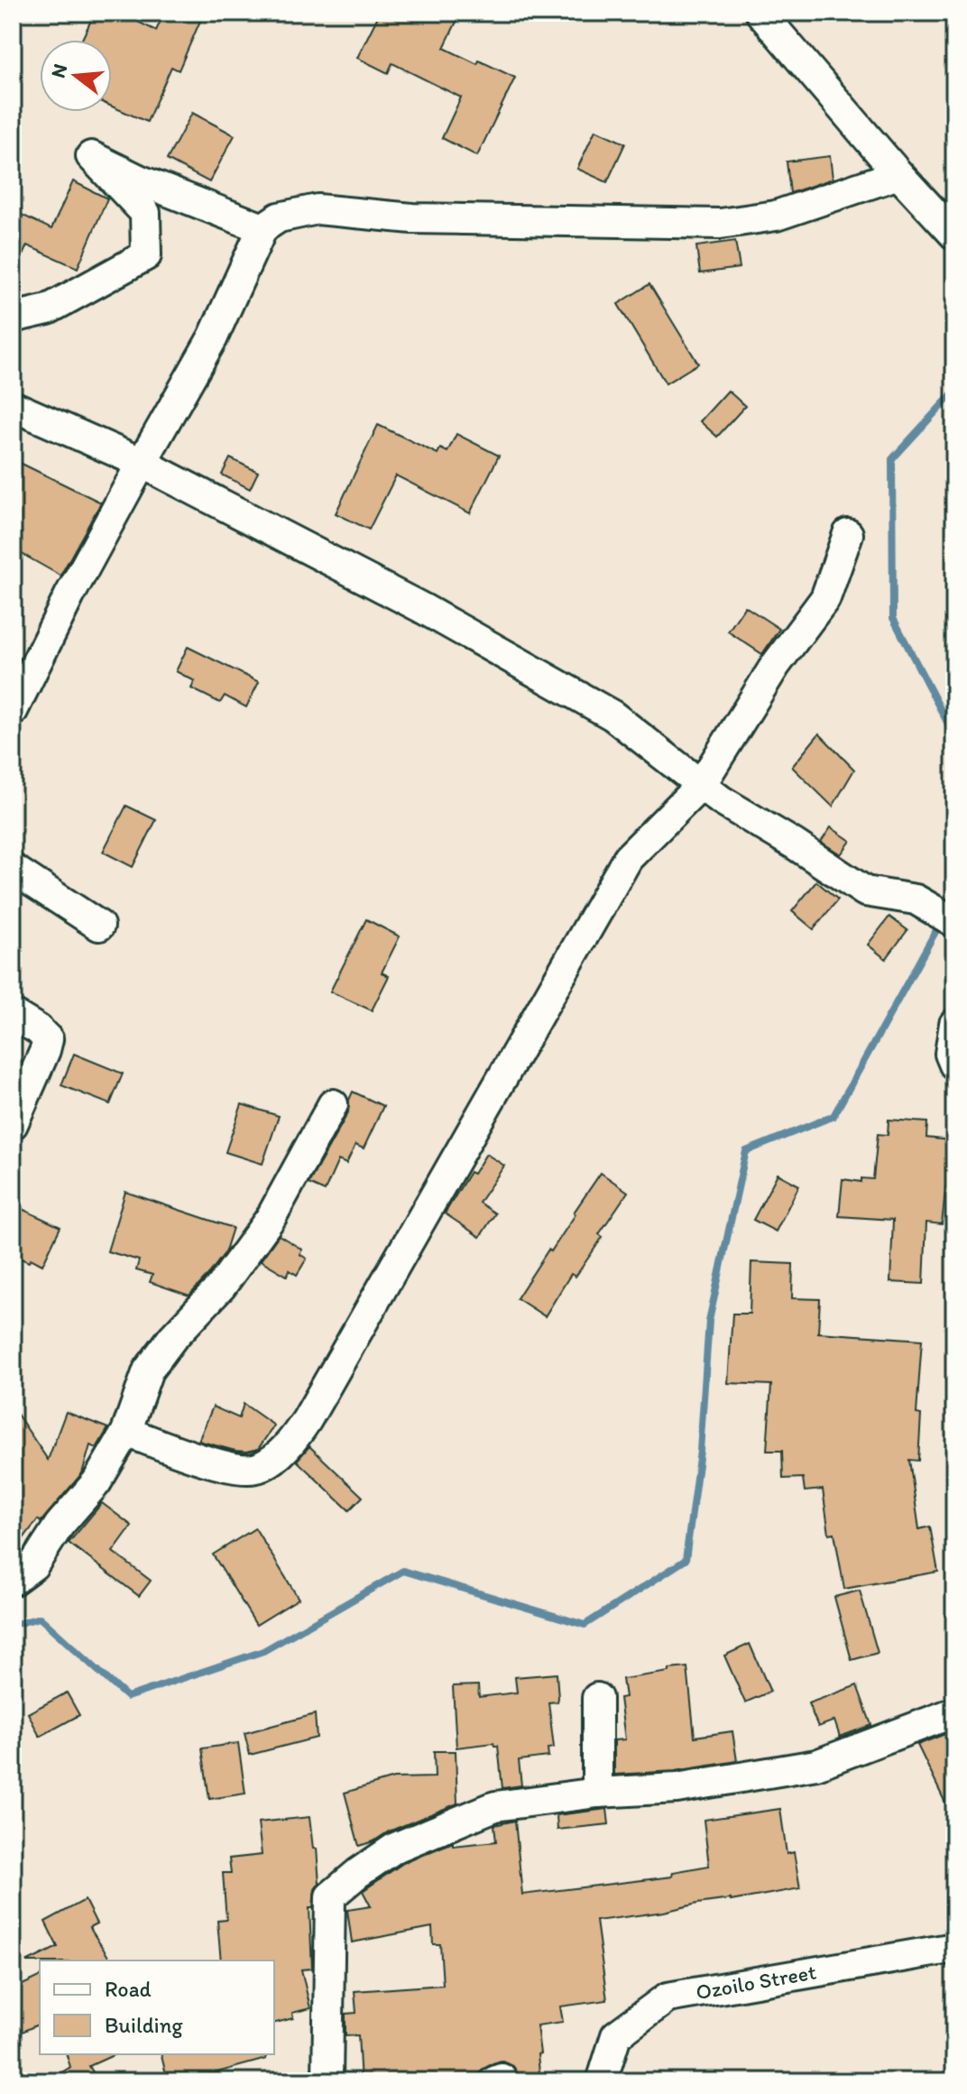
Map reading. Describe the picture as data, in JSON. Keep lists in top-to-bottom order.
{
  "streets": {
    "street": ["Ozoilo Street"]
  },
  "legend": ["Road", "Building"],
  "north": "left"
}
